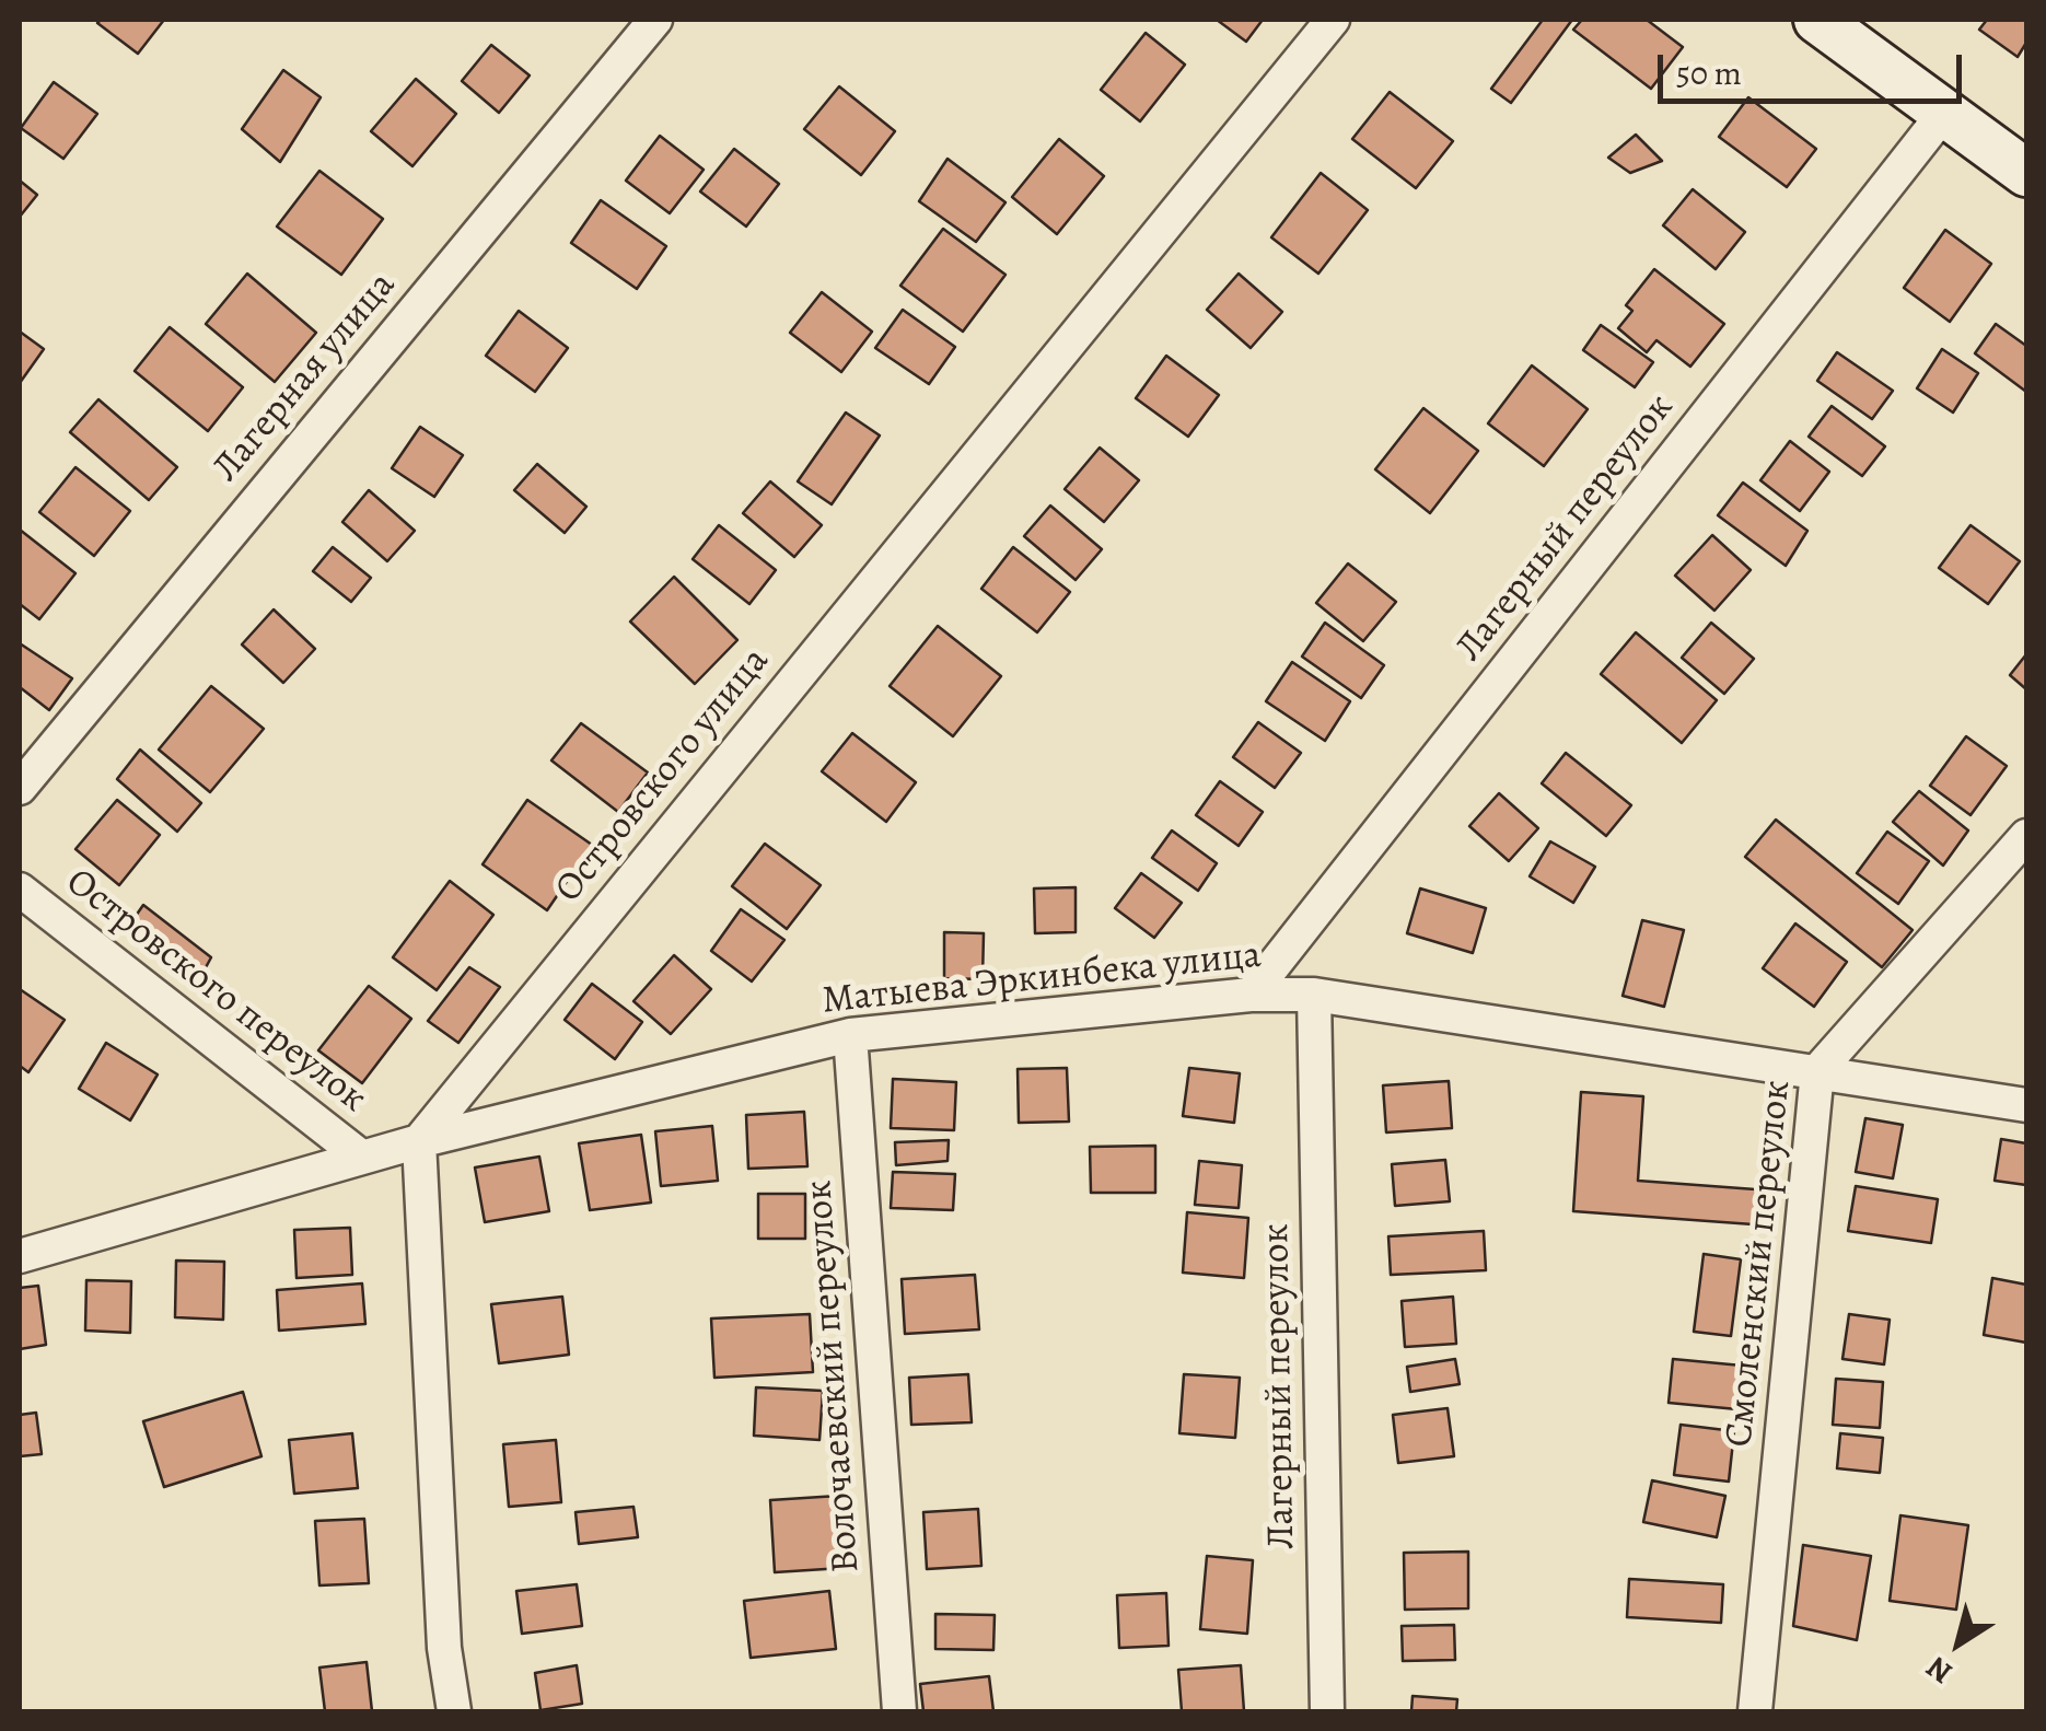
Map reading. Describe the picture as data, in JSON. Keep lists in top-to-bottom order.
{
  "streets": {
    "street": [
      "Лагерная улица",
      "Лагерный переулок",
      "Островского улица",
      "Матыева Эркинбека улица",
      "Островского переулок",
      "Смоленский переулок",
      "Волочаевский переулок"
    ]
  },
  "crossings": [
    ["Лагерный переулок", "Матыева Эркинбека улица"],
    ["Островского улица", "Матыева Эркинбека улица"],
    ["Матыева Эркинбека улица", "Островского переулок"],
    ["Матыева Эркинбека улица", "Смоленский переулок"],
    ["Матыева Эркинбека улица", "Волочаевский переулок"]
  ],
  "scale_bar": "50 m",
  "north": "bottom left"
}
